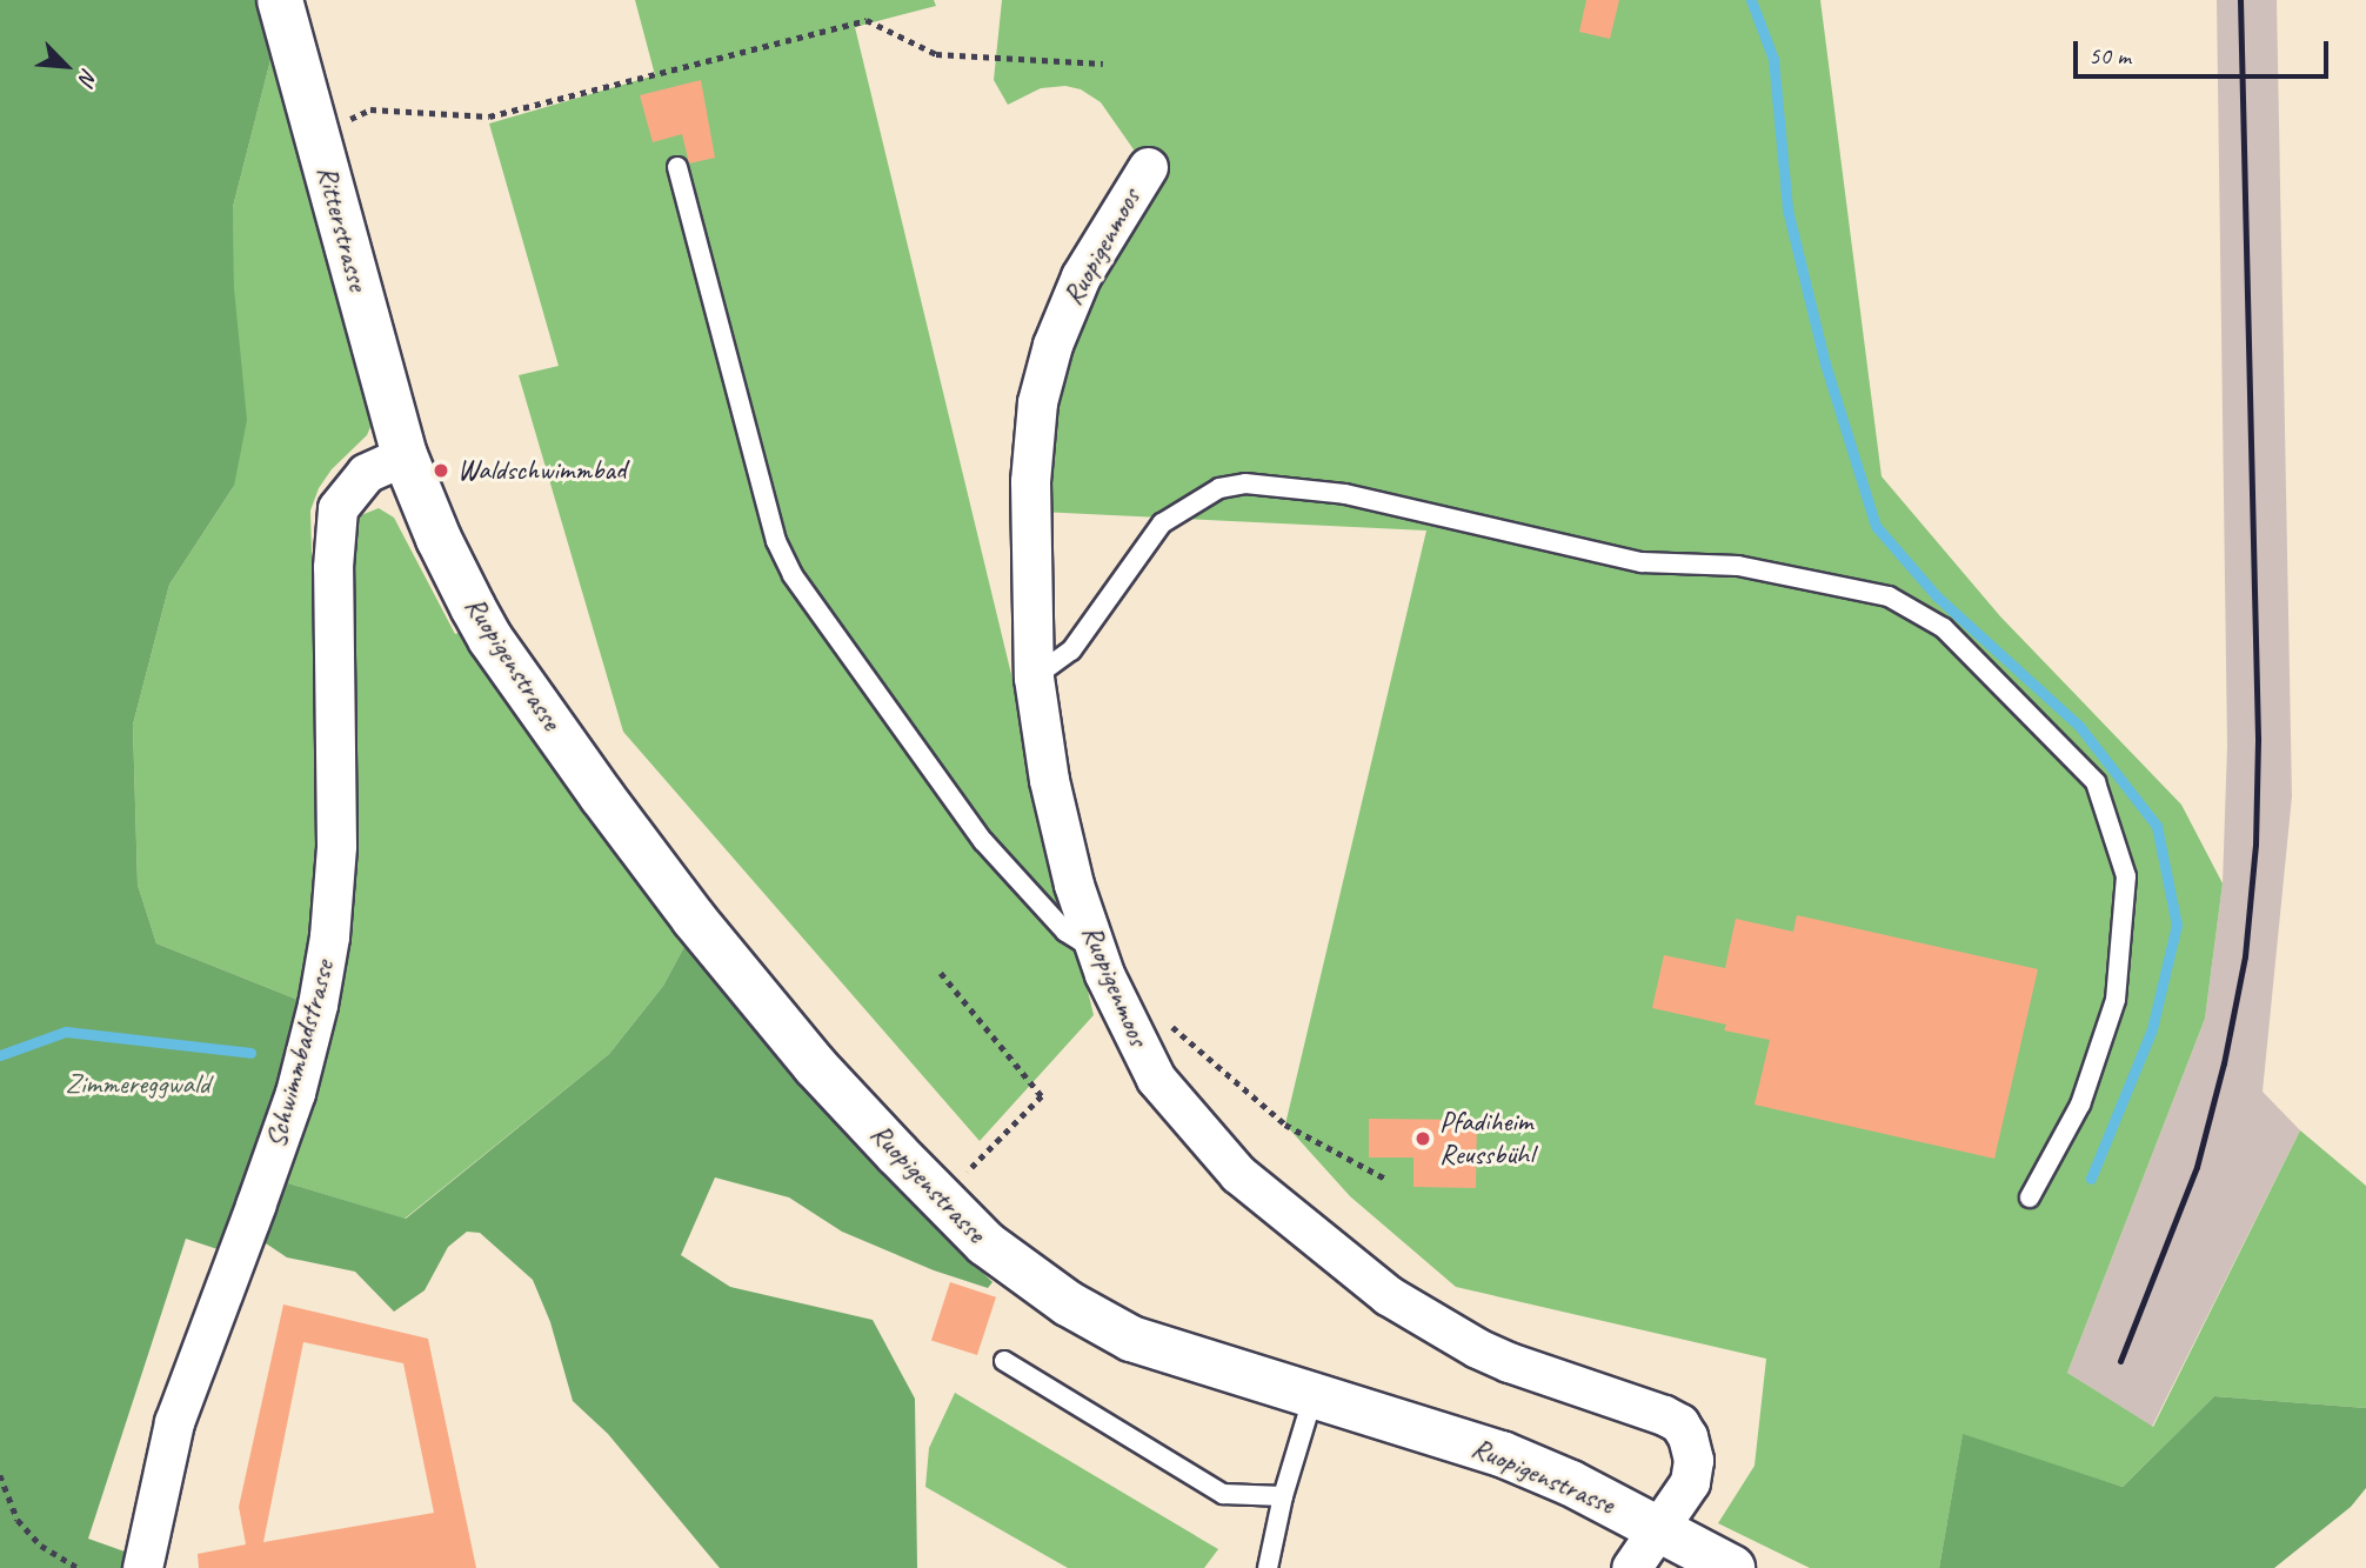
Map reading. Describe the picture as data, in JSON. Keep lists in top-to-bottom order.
{
  "streets": {
    "street": [
      "Ritterstrasse",
      "Ruopigenmoos",
      "Ruopigenstrasse",
      "Schwimmbadstrasse"
    ]
  },
  "crossings": [
    ["Ritterstrasse", "Ruopigenstrasse"],
    ["Ritterstrasse", "Schwimmbadstrasse"],
    ["Ruopigenmoos", "Ruopigenstrasse"],
    ["Ruopigenstrasse", "Schwimmbadstrasse"]
  ],
  "parks": ["Zimmereggwald"],
  "places": ["Waldschwimmbad", "Pfadiheim Reussbühl"],
  "scale_bar": "50 m",
  "north": "bottom right"
}
